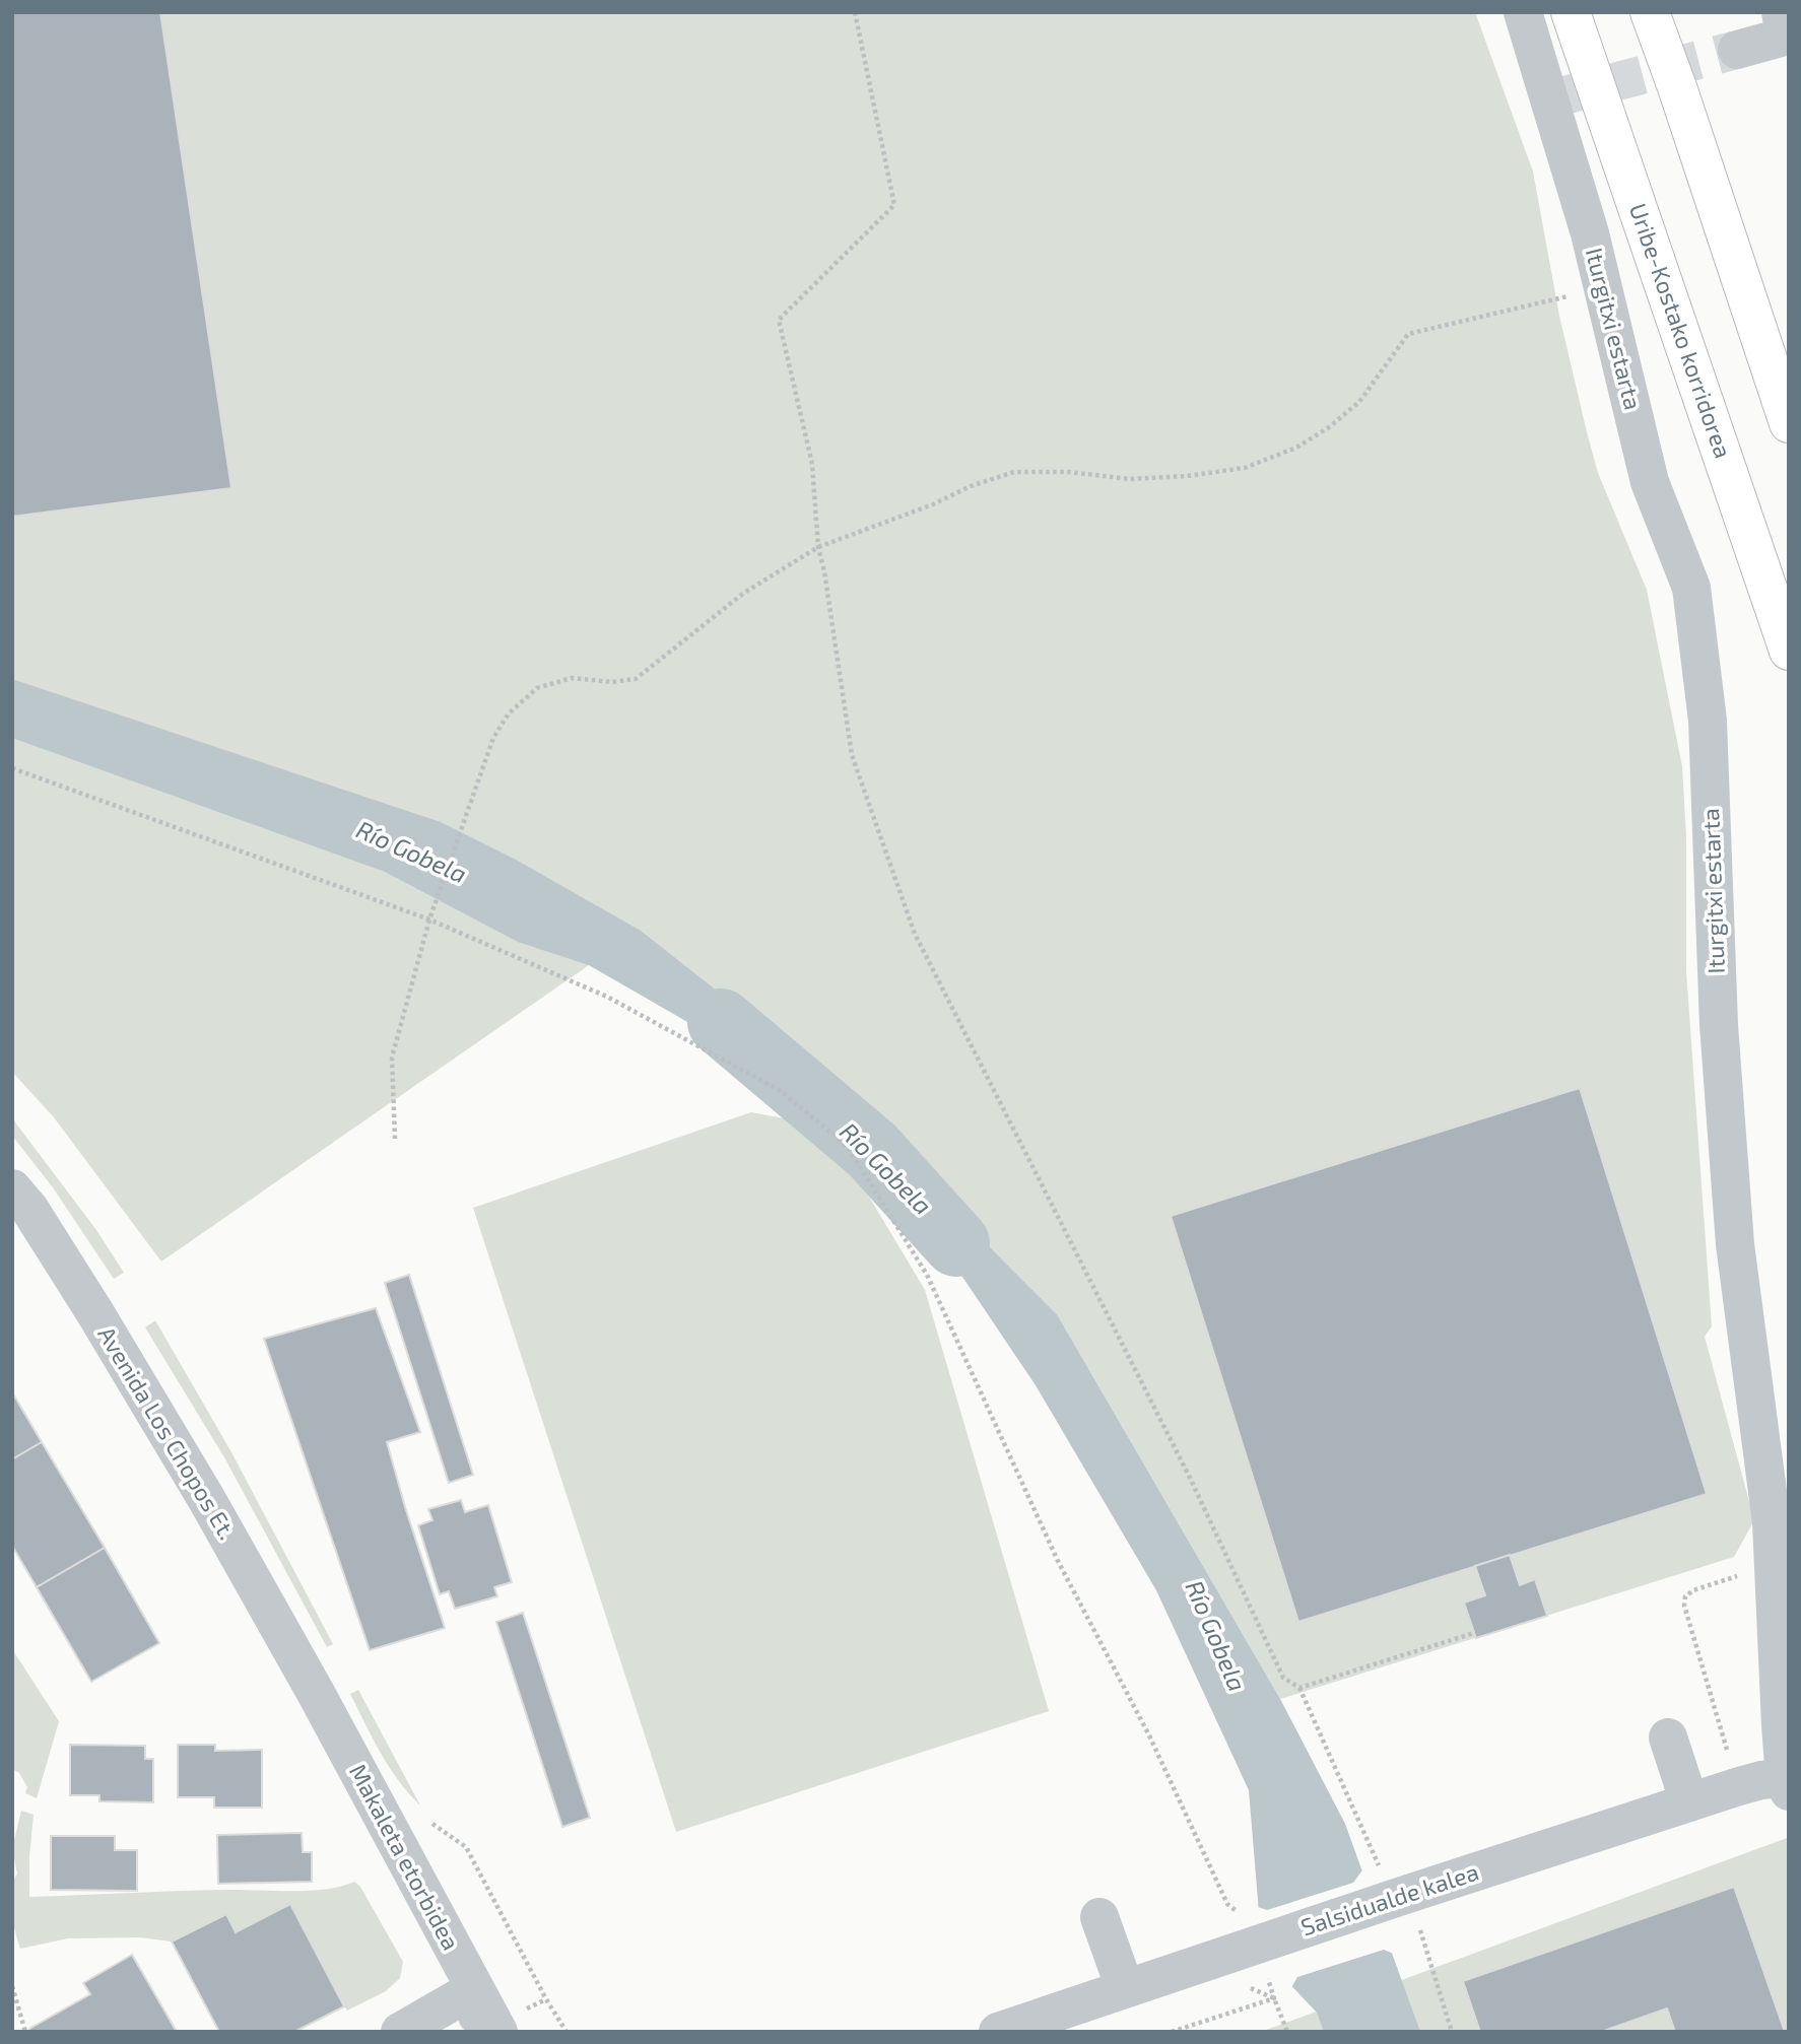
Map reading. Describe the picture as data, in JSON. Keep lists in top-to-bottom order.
{
  "streets": {
    "highway": ["Uribe-Kostako korridorea"],
    "street": [
      "Iturgitxi estarta",
      "Avenida Los Chopos Et.",
      "Makaleta etorbidea",
      "Salsidualde kalea"
    ]
  },
  "crossings": [
    ["Iturgitxi estarta", "Salsidualde kalea"],
    ["Avenida Los Chopos Et.", "Makaleta etorbidea"]
  ],
  "water": ["Río Gobela"]
}
